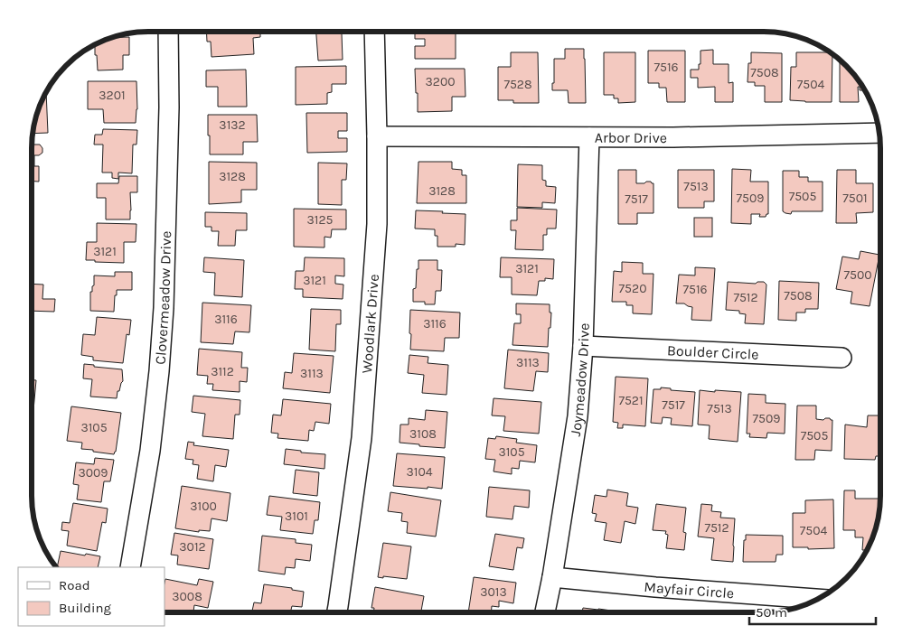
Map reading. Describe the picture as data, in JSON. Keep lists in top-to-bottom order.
{
  "streets": {
    "street": [
      "Arbor Drive",
      "Clovermeadow Drive",
      "Woodlark Drive",
      "Boulder Circle",
      "Joymeadow Drive",
      "Mayfair Circle"
    ]
  },
  "crossings": [
    ["Arbor Drive", "Woodlark Drive"],
    ["Arbor Drive", "Joymeadow Drive"],
    ["Boulder Circle", "Joymeadow Drive"],
    ["Joymeadow Drive", "Mayfair Circle"]
  ],
  "house_numbers": [
    "7516",
    "7508",
    "3200",
    "7528",
    "7504",
    "3201",
    "3132",
    "3128",
    "7513",
    "3128",
    "7505",
    "7509",
    "7501",
    "7517",
    "3125",
    "3121",
    "3121",
    "7500",
    "3121",
    "7520",
    "7516",
    "7508",
    "7512",
    "3116",
    "3116",
    "3113",
    "3112",
    "3113",
    "7521",
    "7517",
    "7513",
    "7509",
    "3105",
    "3108",
    "7505",
    "3105",
    "3104",
    "3009",
    "3100",
    "3101",
    "7512",
    "7504",
    "3012",
    "3013",
    "3008"
  ],
  "legend": ["Road", "Building"],
  "scale_bar": "50 m"
}
